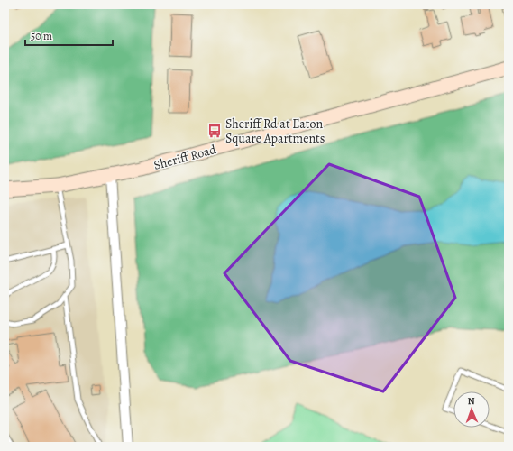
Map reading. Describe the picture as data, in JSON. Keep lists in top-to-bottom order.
{
  "streets": {
    "main road": ["Sheriff Road"]
  },
  "places": {
    "bus stop": ["Sheriff Rd at Eaton Square Apartments"]
  },
  "scale_bar": "50 m",
  "north": "top"
}
